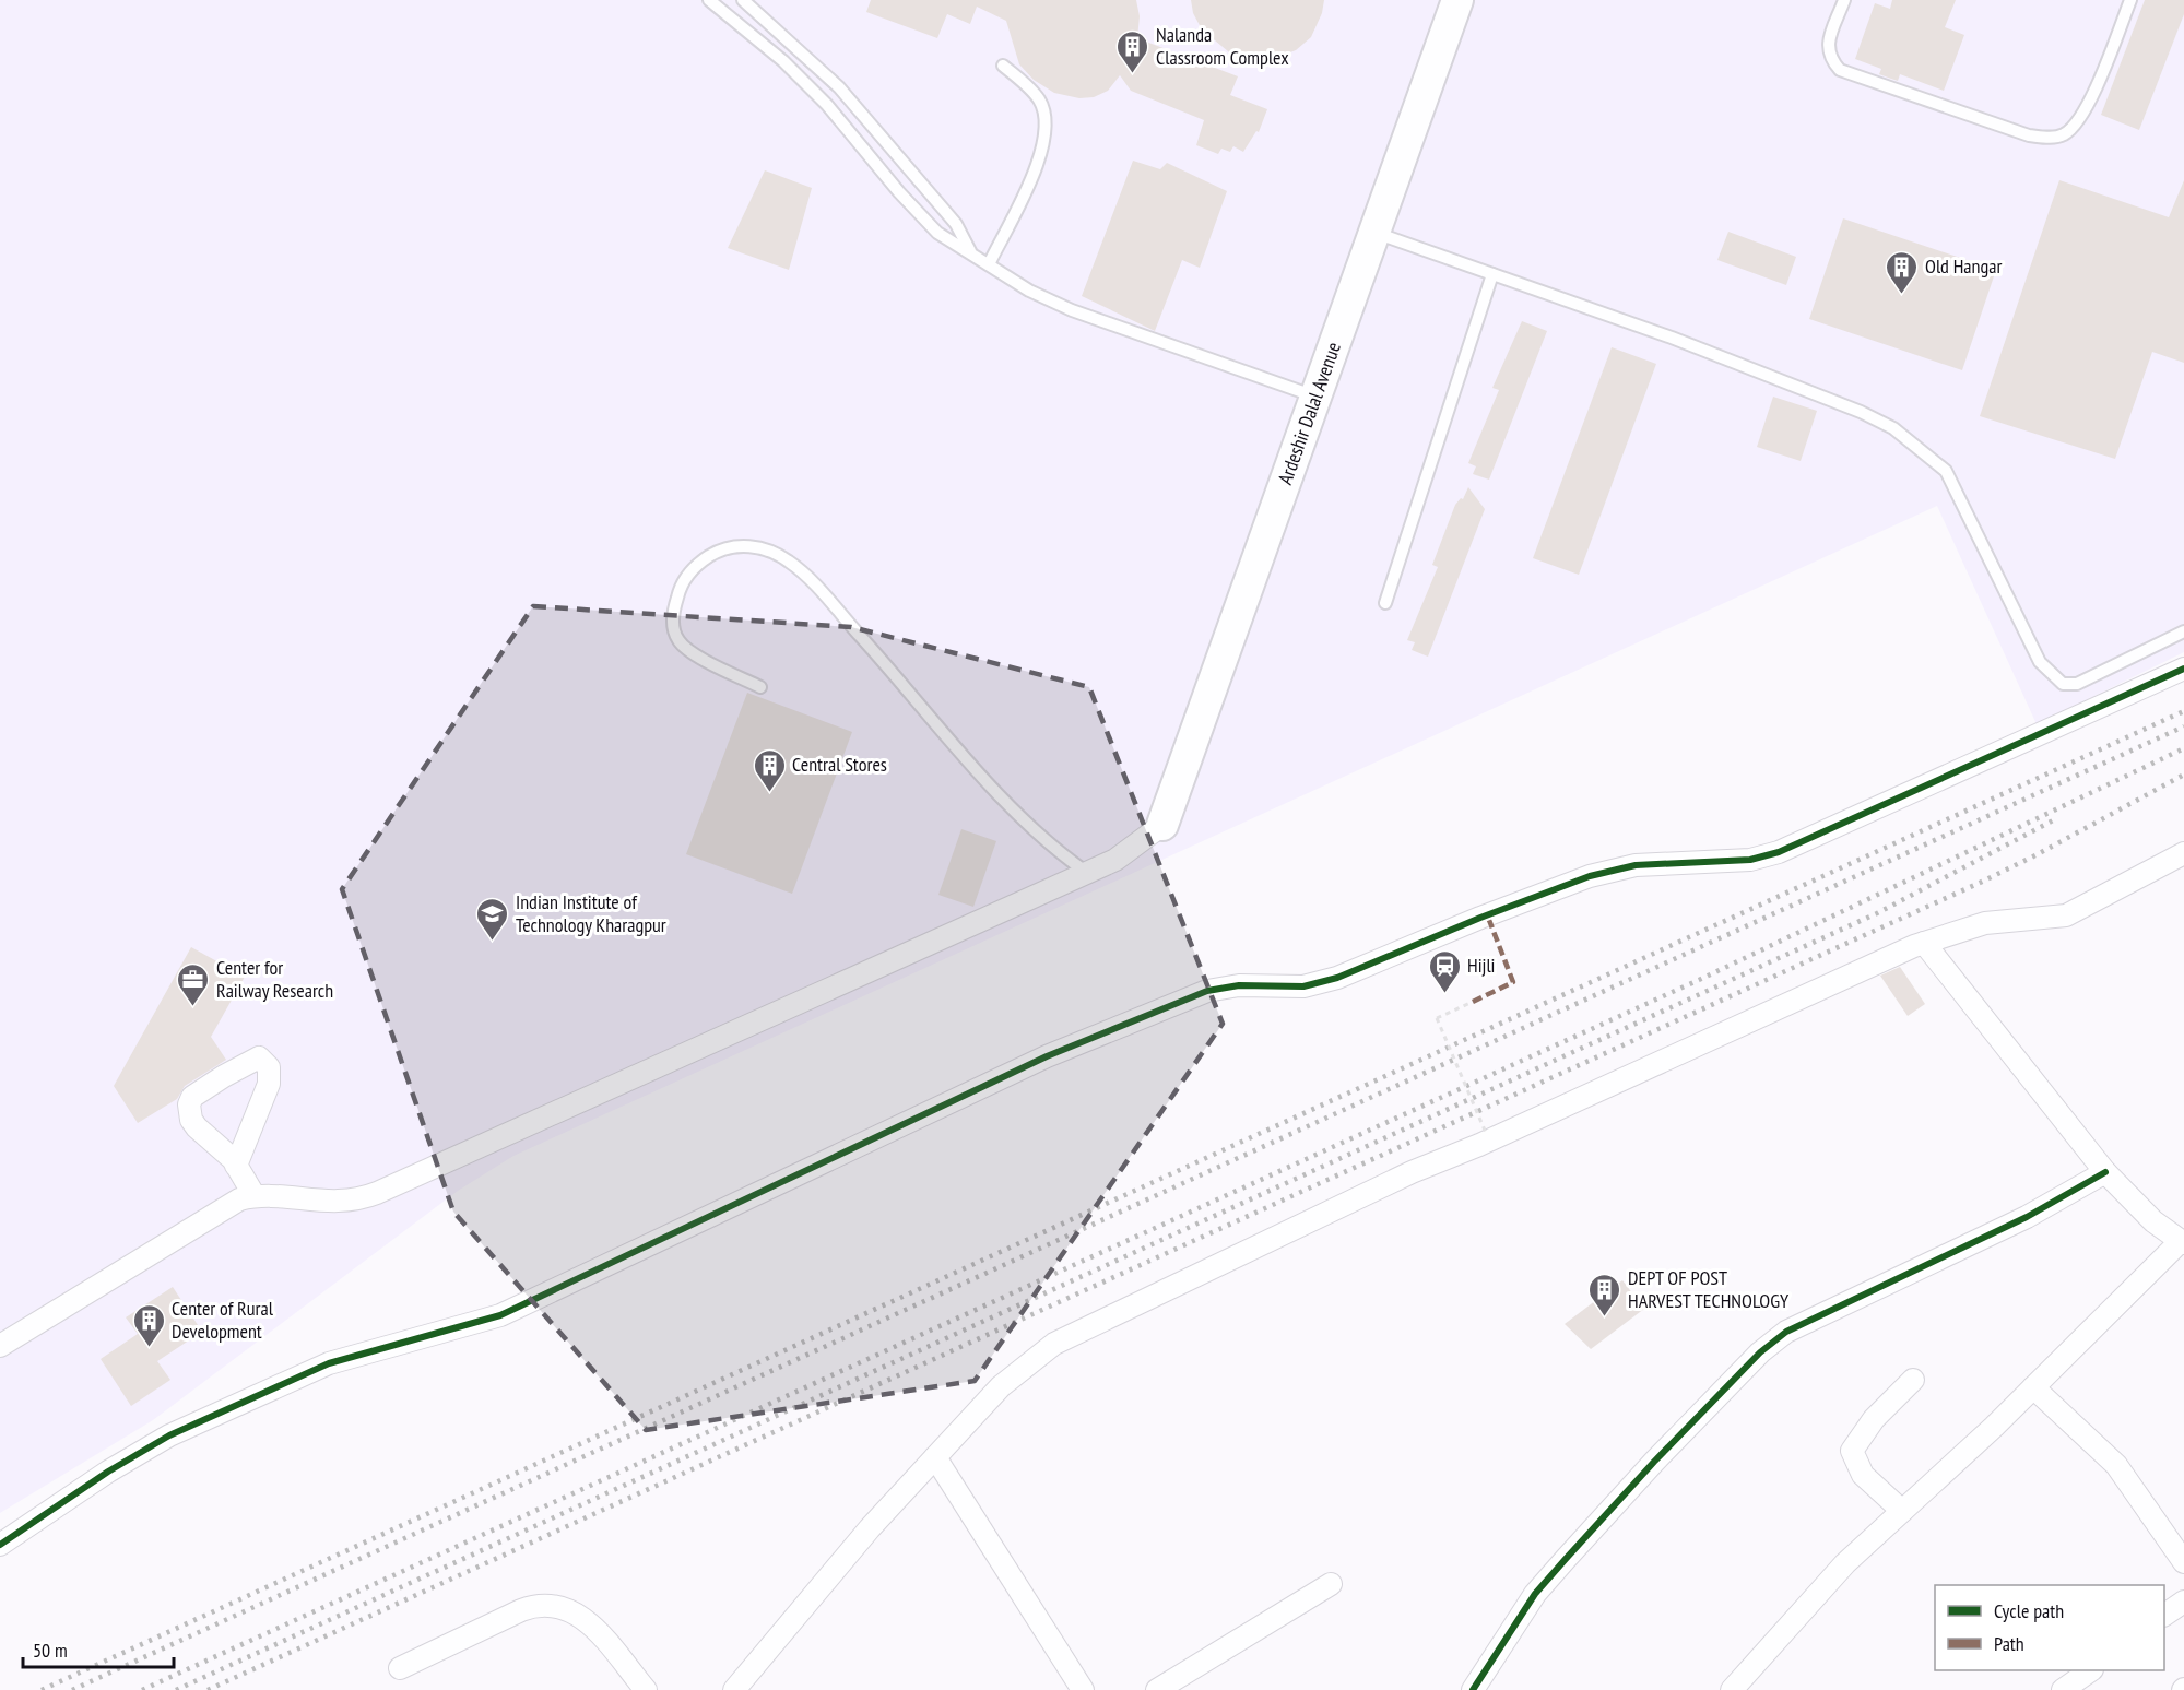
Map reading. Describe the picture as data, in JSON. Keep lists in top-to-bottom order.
{
  "streets": {
    "street": ["Ardeshir Dalal Avenue"]
  },
  "places": {
    "building": [
      "Nalanda Classroom Complex",
      "Old Hangar",
      "Central Stores",
      "DEPT OF POST HARVEST TECHNOLOGY",
      "Center of Rural Development"
    ],
    "school or university": ["Indian Institute of Technology Kharagpur"],
    "station": ["Hijli"],
    "office": ["Center for Railway Research"]
  },
  "legend": ["Cycle path", "Path"],
  "scale_bar": "50 m"
}
